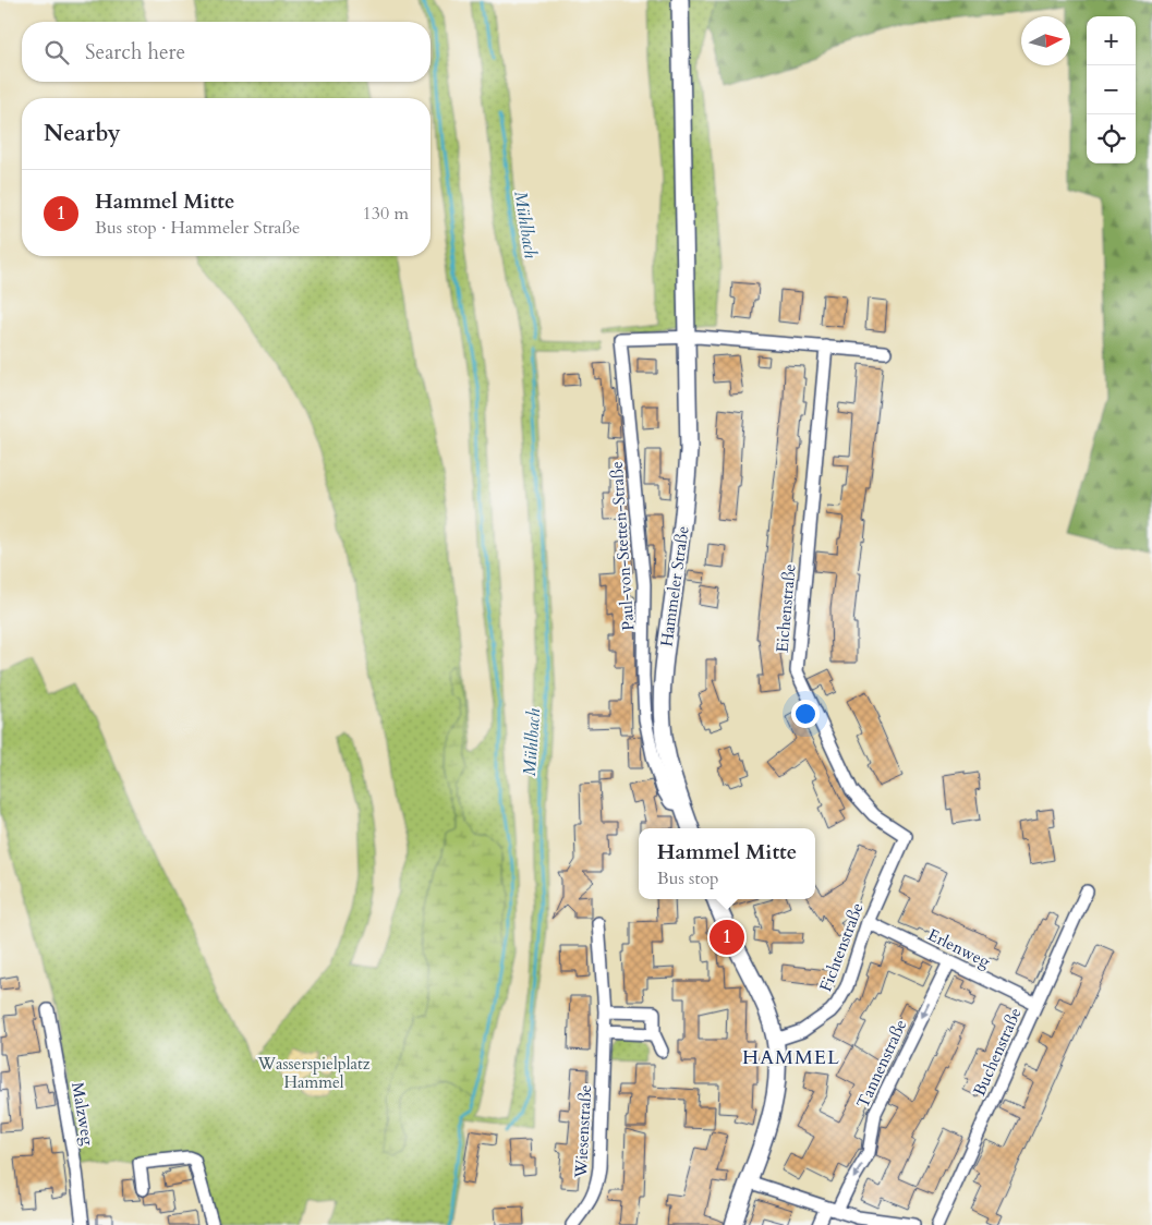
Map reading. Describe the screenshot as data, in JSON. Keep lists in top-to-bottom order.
{
  "streets": {
    "main road": ["Hammeler Straße"],
    "street": [
      "Paul-von-Stetten-Straße",
      "Eichenstraße",
      "Fichtenstraße",
      "Erlenweg",
      "Buchenstraße",
      "Tannenstraße",
      "Malzweg",
      "Wiesenstraße"
    ]
  },
  "crossings": [
    ["Paul-von-Stetten-Straße", "Hammeler Straße"],
    ["Eichenstraße", "Fichtenstraße"],
    ["Fichtenstraße", "Erlenweg"],
    ["Erlenweg", "Buchenstraße"],
    ["Erlenweg", "Tannenstraße"]
  ],
  "one_way": ["Tannenstraße"],
  "districts": ["HAMMEL"],
  "water": ["Mühlbach"],
  "parks": ["Wasserspielplatz Hammel"],
  "north": "right",
  "page": {
    "map_buttons": ["+", "−"],
    "search": "Search here",
    "heading": "Nearby",
    "list": [
      {
        "mark": "1",
        "name": "Hammel Mitte",
        "note": "Bus stop · Hammeler Straße",
        "value": "130 m"
      }
    ],
    "popup": ["Hammel Mitte", "Bus stop"],
    "pins": "1"
  }
}
